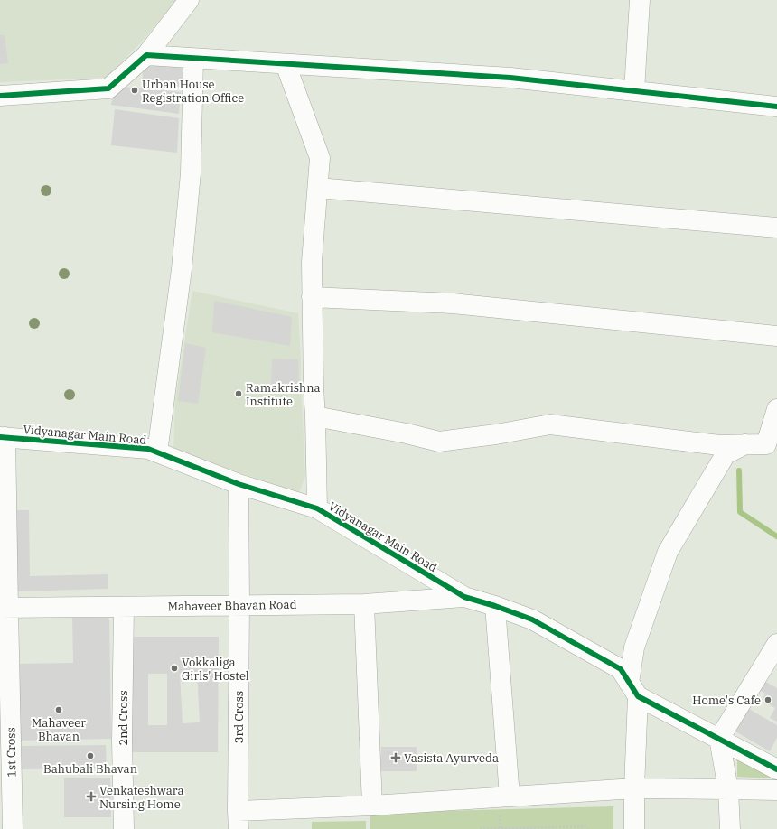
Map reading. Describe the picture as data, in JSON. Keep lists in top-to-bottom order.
{
  "streets": {
    "street": [
      "Vidyanagar Main Road",
      "Mahaveer Bhavan Road",
      "3rd Cross",
      "2nd Cross",
      "1st Cross"
    ]
  },
  "crossings": [
    ["Vidyanagar Main Road", "Mahaveer Bhavan Road"],
    ["Vidyanagar Main Road", "3rd Cross"],
    ["Vidyanagar Main Road", "1st Cross"],
    ["Mahaveer Bhavan Road", "3rd Cross"],
    ["Mahaveer Bhavan Road", "2nd Cross"],
    ["Mahaveer Bhavan Road", "1st Cross"]
  ],
  "places": {
    "other": [
      "Urban House Registration Office",
      "Ramakrishna Institute",
      "Vokkaliga Girls' Hostel",
      "Home's Cafe",
      "Mahaveer Bhavan",
      "Bahubali Bhavan"
    ],
    "health": ["Vasista Ayurveda", "Venkateshwara Nursing Home"]
  }
}
